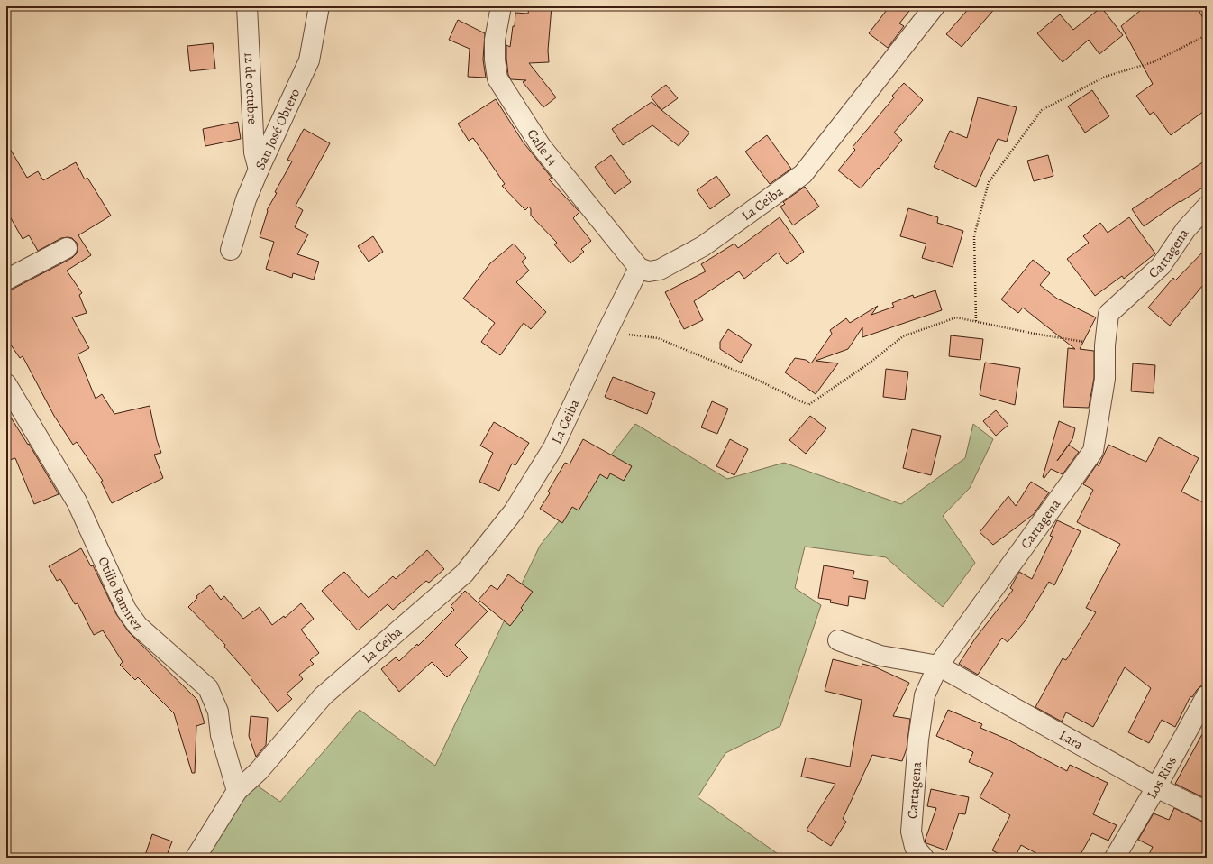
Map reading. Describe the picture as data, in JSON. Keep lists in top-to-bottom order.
{
  "streets": {
    "street": [
      "12 de octubre",
      "San José Obrero",
      "Calle 14",
      "La Ceiba",
      "Cartagena",
      "Otilio Ramirez",
      "Lara",
      "Los Rios"
    ]
  },
  "crossings": [
    ["12 de octubre", "San José Obrero"],
    ["Calle 14", "La Ceiba"],
    ["La Ceiba", "Otilio Ramirez"],
    ["Cartagena", "Lara"],
    ["Lara", "Los Rios"]
  ]
}
